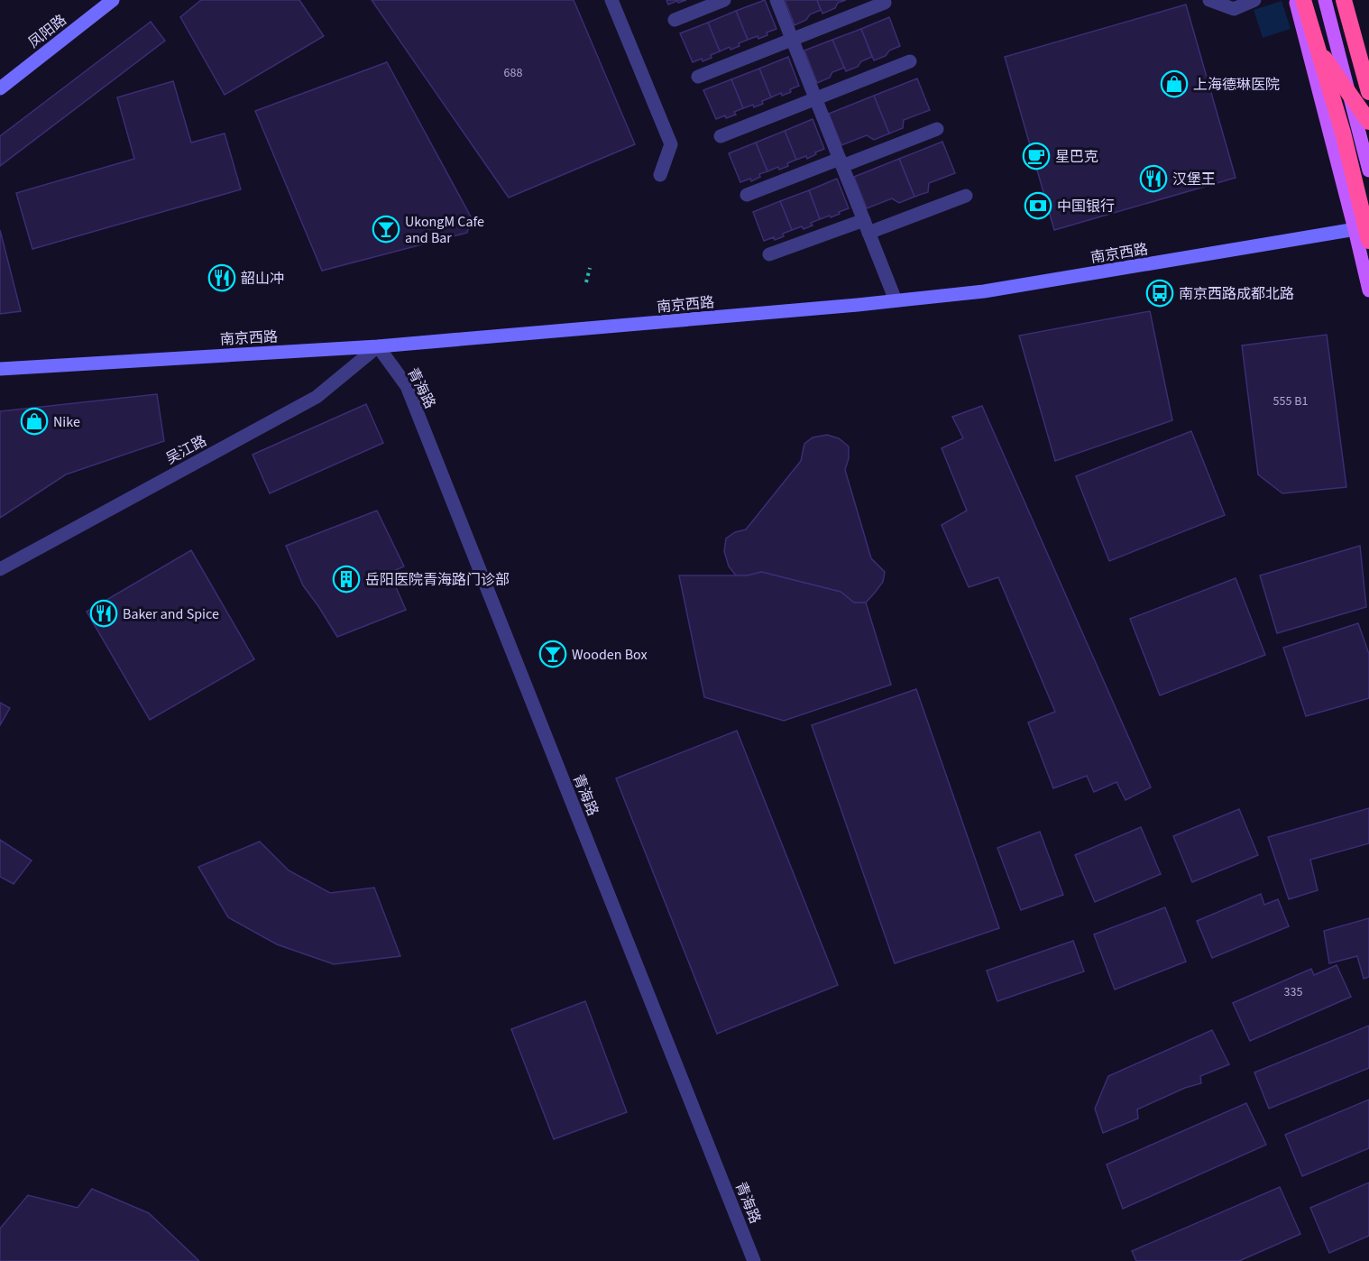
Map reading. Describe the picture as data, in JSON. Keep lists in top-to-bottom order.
{
  "streets": {
    "main road": ["凤阳路", "南京西路"],
    "street": ["青海路", "吴江路"]
  },
  "crossings": [
    ["南京西路", "青海路"],
    ["南京西路", "吴江路"],
    ["青海路", "吴江路"]
  ],
  "places": {
    "shop": ["上海德琳医院", "Nike"],
    "cafe": ["星巴克"],
    "restaurant": ["汉堡王", "韶山冲", "Baker and Spice"],
    "bank": ["中国银行"],
    "bar": ["UkongM Cafe and Bar", "Wooden Box"],
    "bus stop": ["南京西路成都北路"],
    "building": ["岳阳医院青海路门诊部"]
  },
  "house_numbers": ["688", "555 B1", "335"]
}
